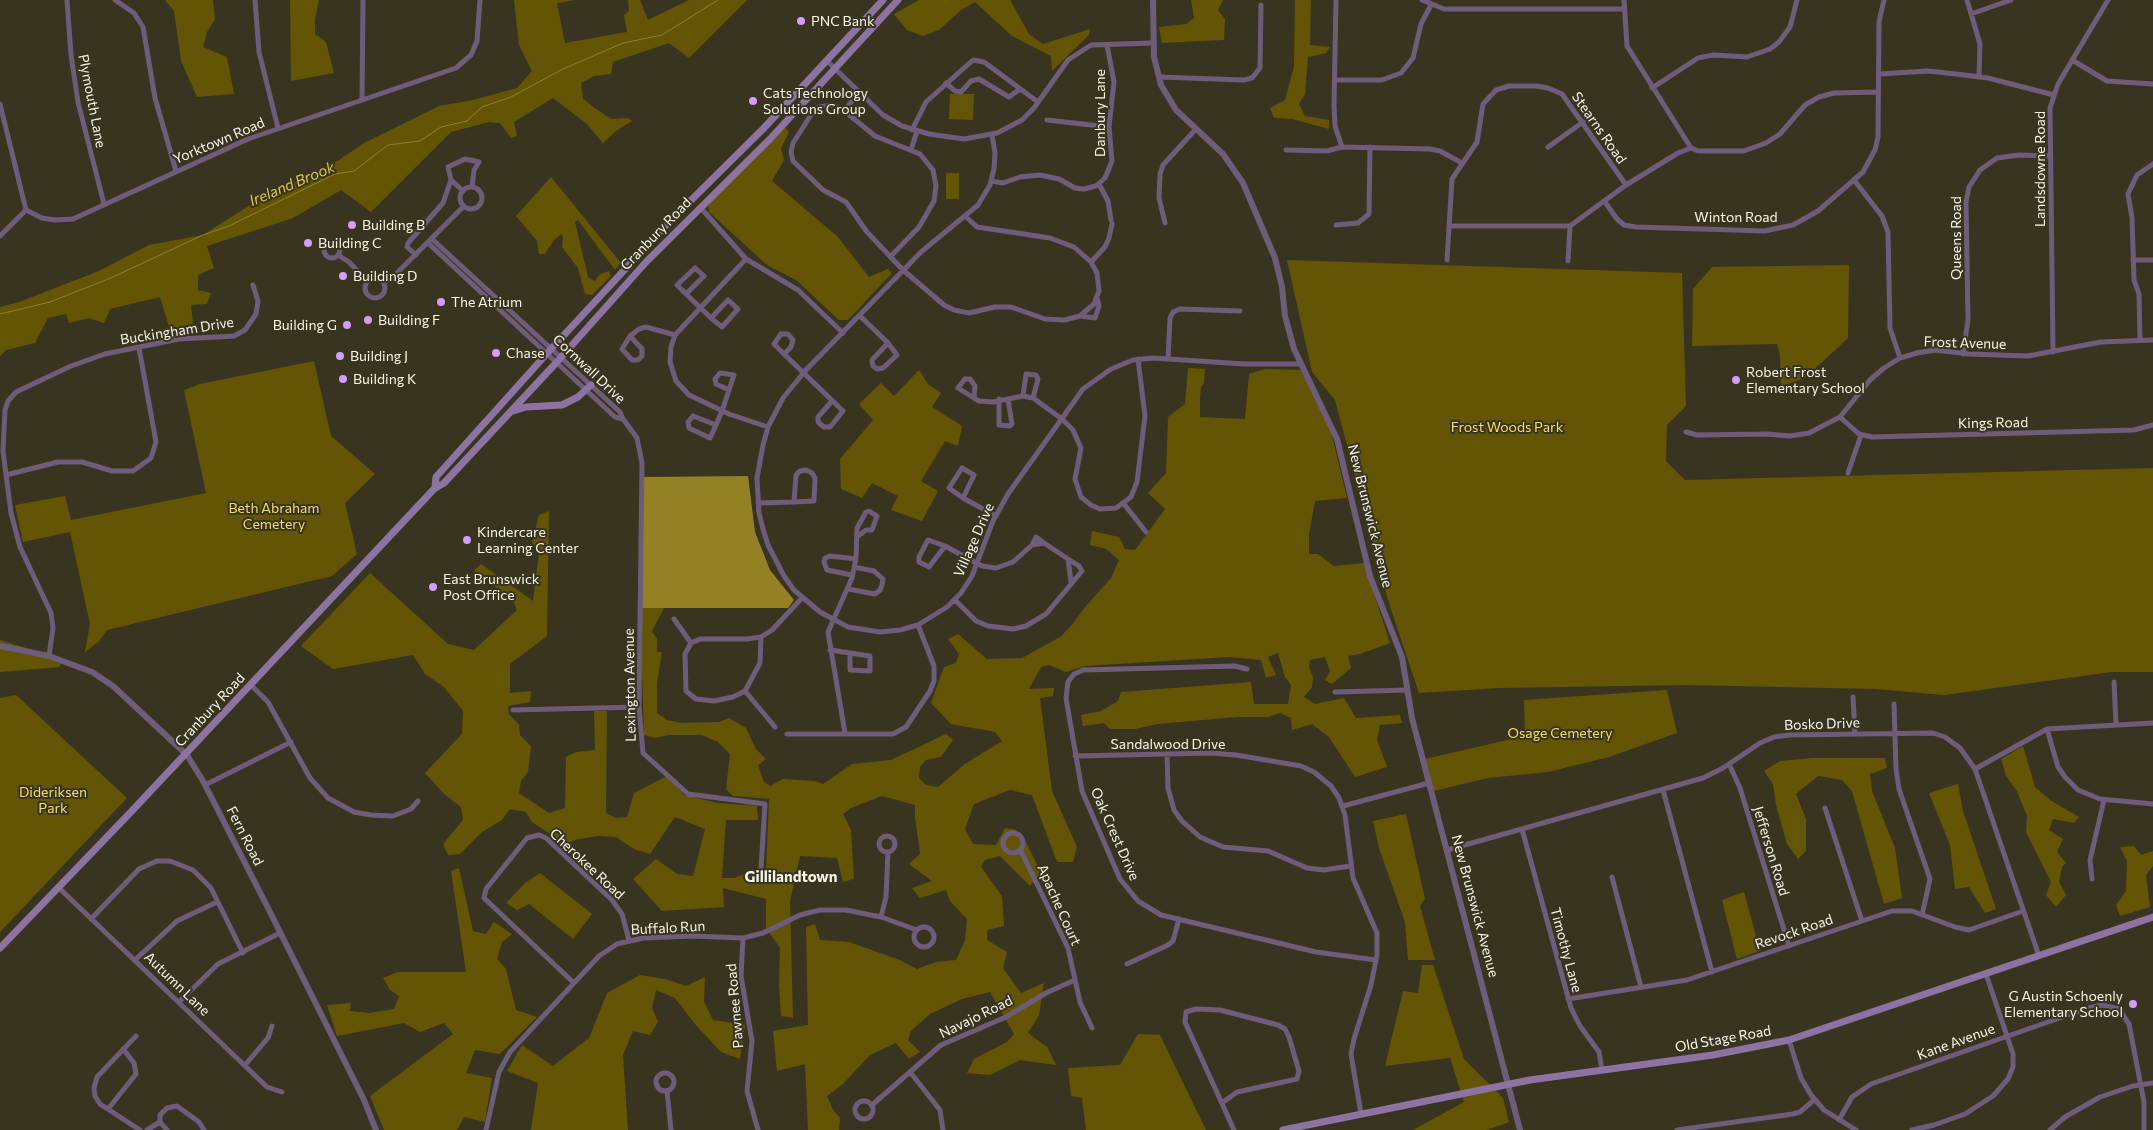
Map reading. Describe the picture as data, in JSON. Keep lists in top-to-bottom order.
{
  "streets": {
    "main road": ["Cranbury Road", "Old Stage Road"],
    "street": [
      "Plymouth Lane",
      "Danbury Lane",
      "Stearns Road",
      "Yorktown Road",
      "Landsdowne Road",
      "Winton Road",
      "Queens Road",
      "Buckingham Drive",
      "Frost Avenue",
      "Cornwall Drive",
      "Kings Road",
      "New Brunswick Avenue",
      "Village Drive",
      "Lexington Avenue",
      "Bosko Drive",
      "Sandalwood Drive",
      "Oak Crest Drive",
      "Fern Road",
      "Jefferson Road",
      "Cherokee Road",
      "Apache Court",
      "Buffalo Run",
      "Revock Road",
      "Timothy Lane",
      "Autumn Lane",
      "Pawnee Road",
      "Navajo Road",
      "Kane Avenue"
    ]
  },
  "crossings": [
    ["Plymouth Lane", "Yorktown Road"],
    ["Landsdowne Road", "Queens Road"],
    ["Landsdowne Road", "Frost Avenue"],
    ["Cranbury Road", "Cornwall Drive"],
    ["Cranbury Road", "Fern Road"],
    ["Cranbury Road", "Autumn Lane"],
    ["Queens Road", "Frost Avenue"],
    ["Buckingham Drive", "Fern Road"],
    ["Cornwall Drive", "Lexington Avenue"],
    ["New Brunswick Avenue", "Village Drive"],
    ["New Brunswick Avenue", "Bosko Drive"],
    ["New Brunswick Avenue", "Old Stage Road"],
    ["Bosko Drive", "Jefferson Road"],
    ["Bosko Drive", "Revock Road"],
    ["Bosko Drive", "Timothy Lane"],
    ["Bosko Drive", "Old Stage Road"],
    ["Sandalwood Drive", "Oak Crest Drive"],
    ["Sandalwood Drive", "Old Stage Road"],
    ["Jefferson Road", "Revock Road"],
    ["Cherokee Road", "Buffalo Run"],
    ["Apache Court", "Navajo Road"],
    ["Buffalo Run", "Pawnee Road"],
    ["Revock Road", "Timothy Lane"],
    ["Timothy Lane", "Old Stage Road"]
  ],
  "districts": ["Gillilandtown"],
  "water": ["Ireland Brook"],
  "parks": [
    "Frost Woods Park",
    "Beth Abraham Cemetery",
    "Osage Cemetery",
    "Dideriksen Park"
  ],
  "places": [
    "PNC Bank",
    "Cats Technology Solutions Group",
    "Building B",
    "Building C",
    "Building D",
    "The Atrium",
    "Building F",
    "Building G",
    "Chase",
    "Building J",
    "Building K",
    "Robert Frost Elementary School",
    "Kindercare Learning Center",
    "East Brunswick Post Office",
    "G Austin Schoenly Elementary School"
  ]
}
